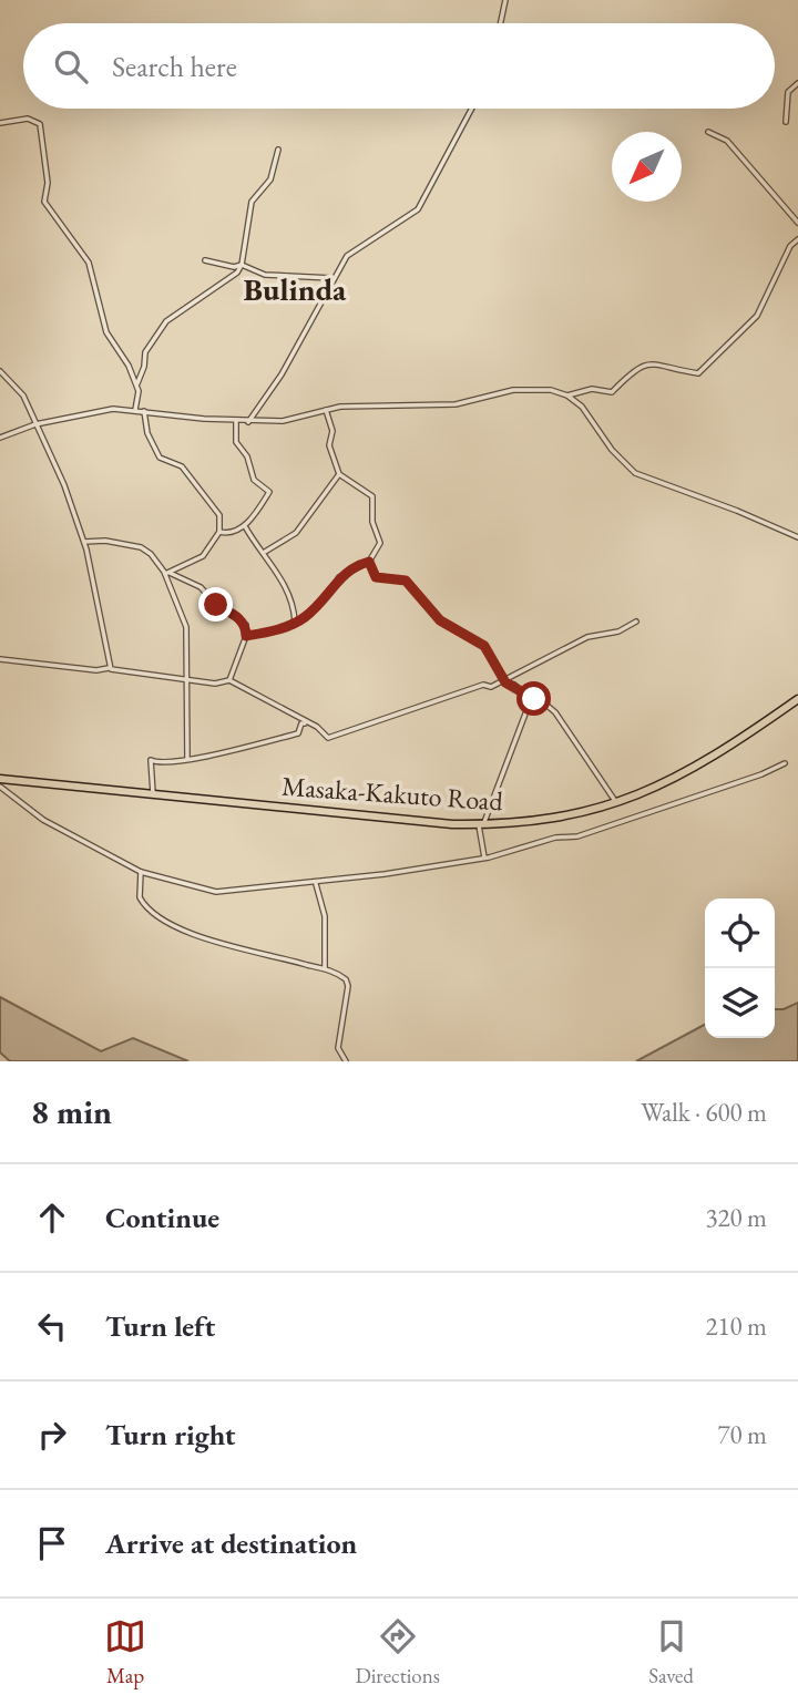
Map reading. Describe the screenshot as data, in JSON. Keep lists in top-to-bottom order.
{
  "streets": {
    "highway": ["Masaka-Kakuto Road"]
  },
  "districts": ["Bulinda"],
  "north": "bottom left",
  "page": {
    "search": "Search here",
    "heading": ["8 min", "Walk · 600 m"],
    "list": [
      ["Continue", "320 m"],
      ["Turn left", "210 m"],
      ["Turn right", "70 m"],
      "Arrive at destination"
    ],
    "nav": ["Map", "Directions", "Saved"]
  }
}
